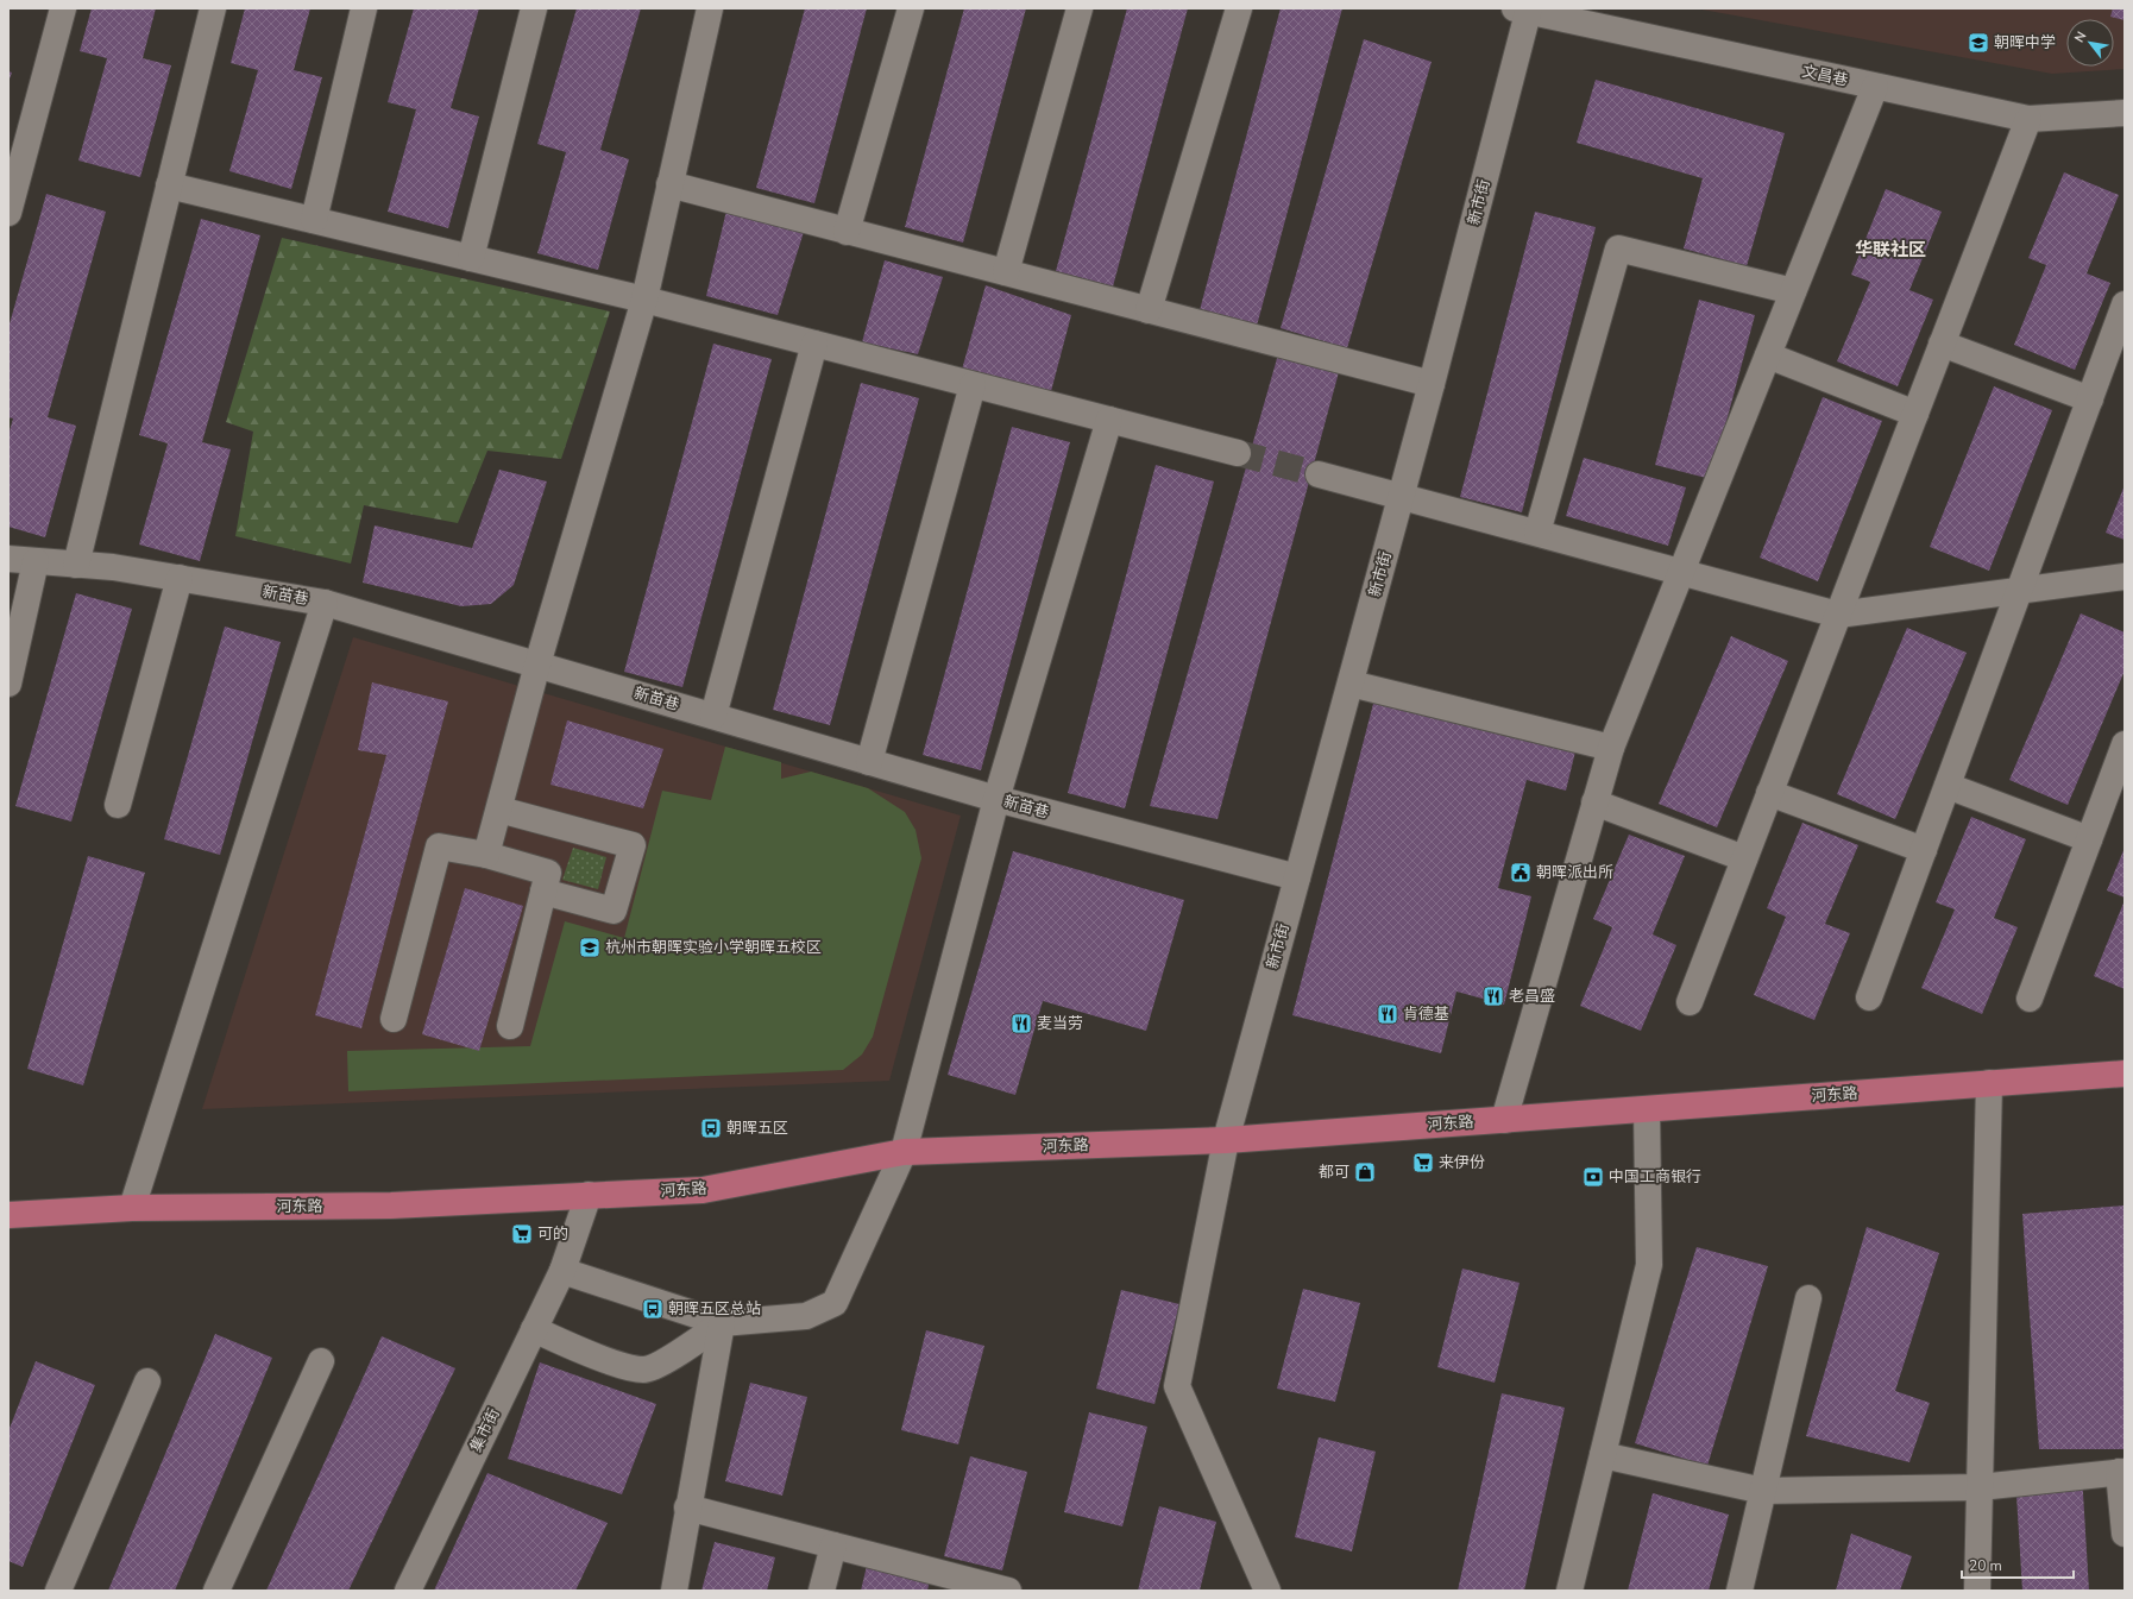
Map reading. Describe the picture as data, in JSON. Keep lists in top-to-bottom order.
{
  "streets": {
    "main road": ["河东路"],
    "street": [
      "文昌巷",
      "新市街",
      "新苗巷",
      "集市街"
    ]
  },
  "crossings": [
    ["文昌巷", "新市街"],
    ["新市街", "新苗巷"],
    ["新市街", "河东路"],
    ["河东路", "集市街"]
  ],
  "districts": ["华联社区"],
  "places": {
    "school or university": ["朝晖中学", "杭州市朝晖实验小学朝晖五校区"],
    "public building": ["朝晖派出所"],
    "restaurant": ["老昌盛", "肯德基", "麦当劳"],
    "bus stop": ["朝晖五区", "朝晖五区总站"],
    "supermarket": ["来伊份", "可的"],
    "shop": ["都可"],
    "bank": ["中国工商银行"]
  },
  "scale_bar": "20 m",
  "north": "top left"
}
